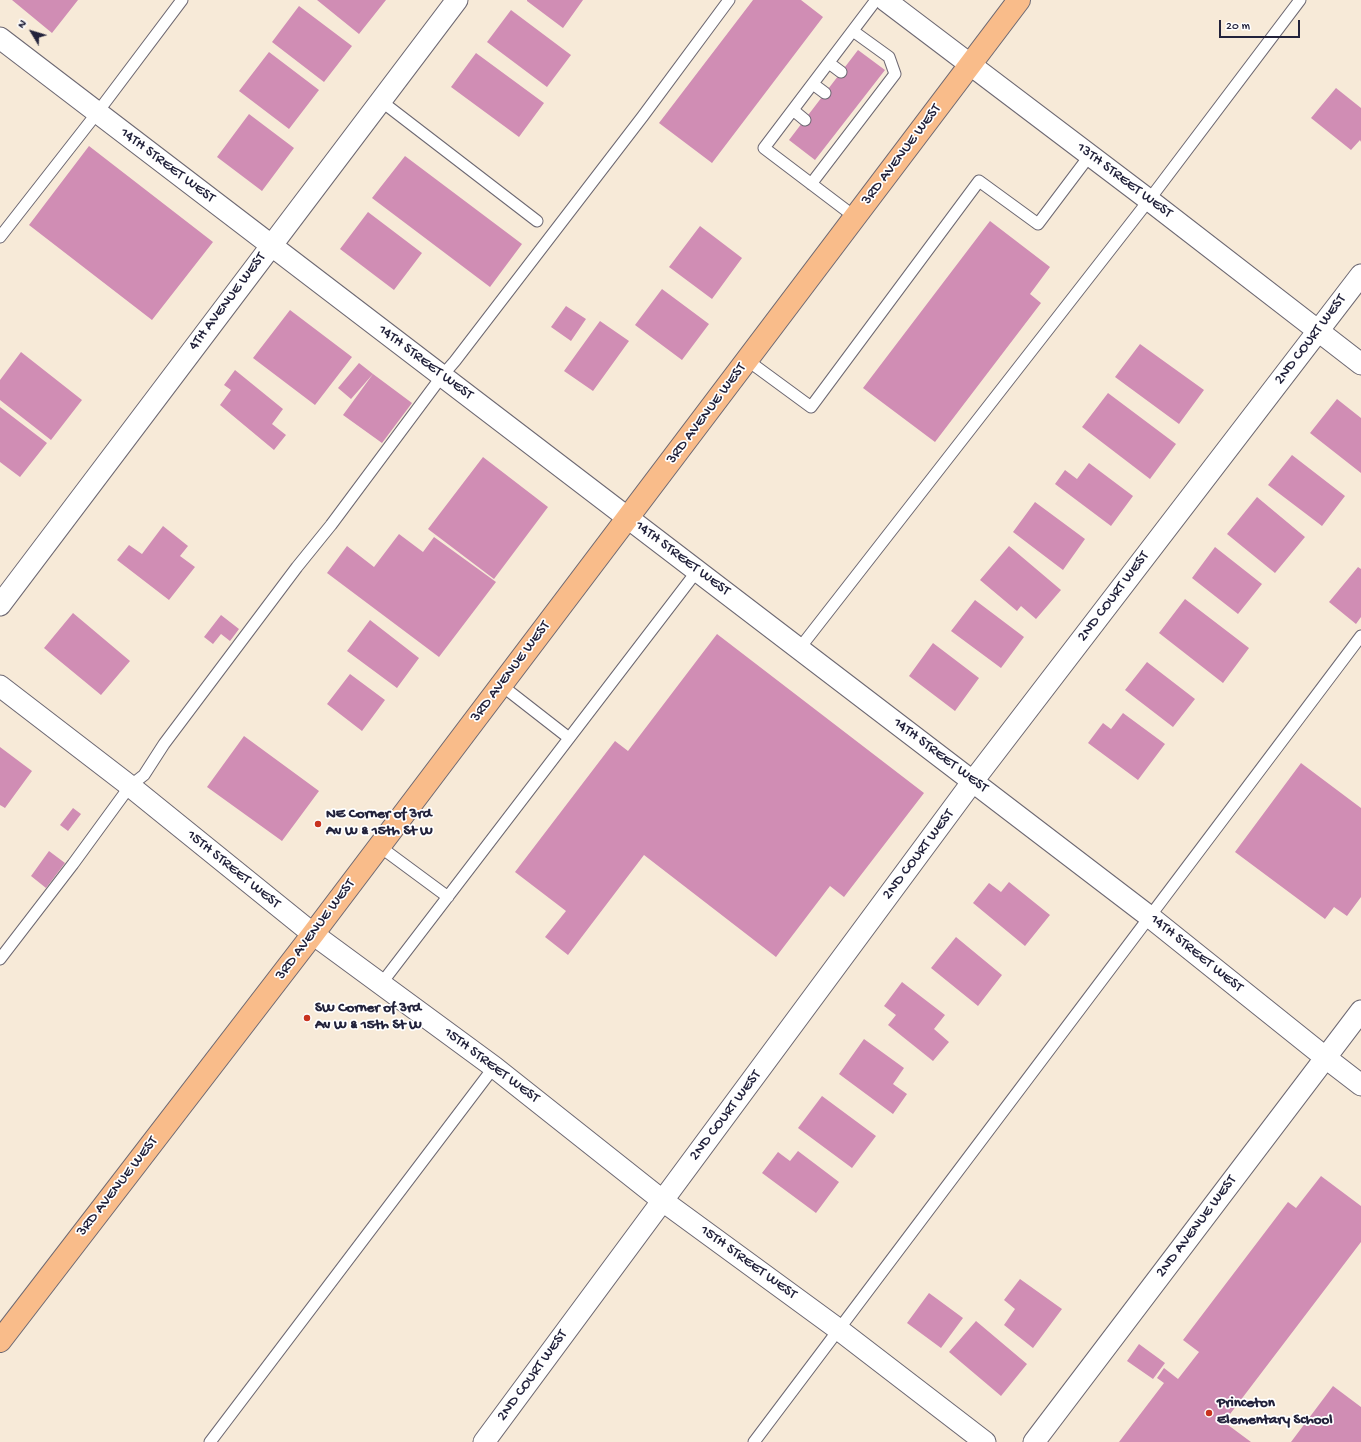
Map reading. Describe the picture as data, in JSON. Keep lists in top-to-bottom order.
{
  "streets": {
    "main road": ["3RD AVENUE WEST"],
    "street": [
      "14TH STREET WEST",
      "13TH STREET WEST",
      "4TH AVENUE WEST",
      "2ND COURT WEST",
      "15TH STREET WEST",
      "2ND AVENUE WEST"
    ]
  },
  "crossings": [
    ["3RD AVENUE WEST", "14TH STREET WEST"],
    ["3RD AVENUE WEST", "13TH STREET WEST"],
    ["3RD AVENUE WEST", "15TH STREET WEST"],
    ["14TH STREET WEST", "4TH AVENUE WEST"],
    ["14TH STREET WEST", "2ND COURT WEST"],
    ["14TH STREET WEST", "2ND AVENUE WEST"],
    ["13TH STREET WEST", "2ND COURT WEST"],
    ["2ND COURT WEST", "15TH STREET WEST"]
  ],
  "places": ["NE Corner of 3rd Av W & 15th St W", "SW Corner of 3rd Av W & 15th St W", "Princeton Elementary School"],
  "scale_bar": "20 m",
  "north": "top left"
}
